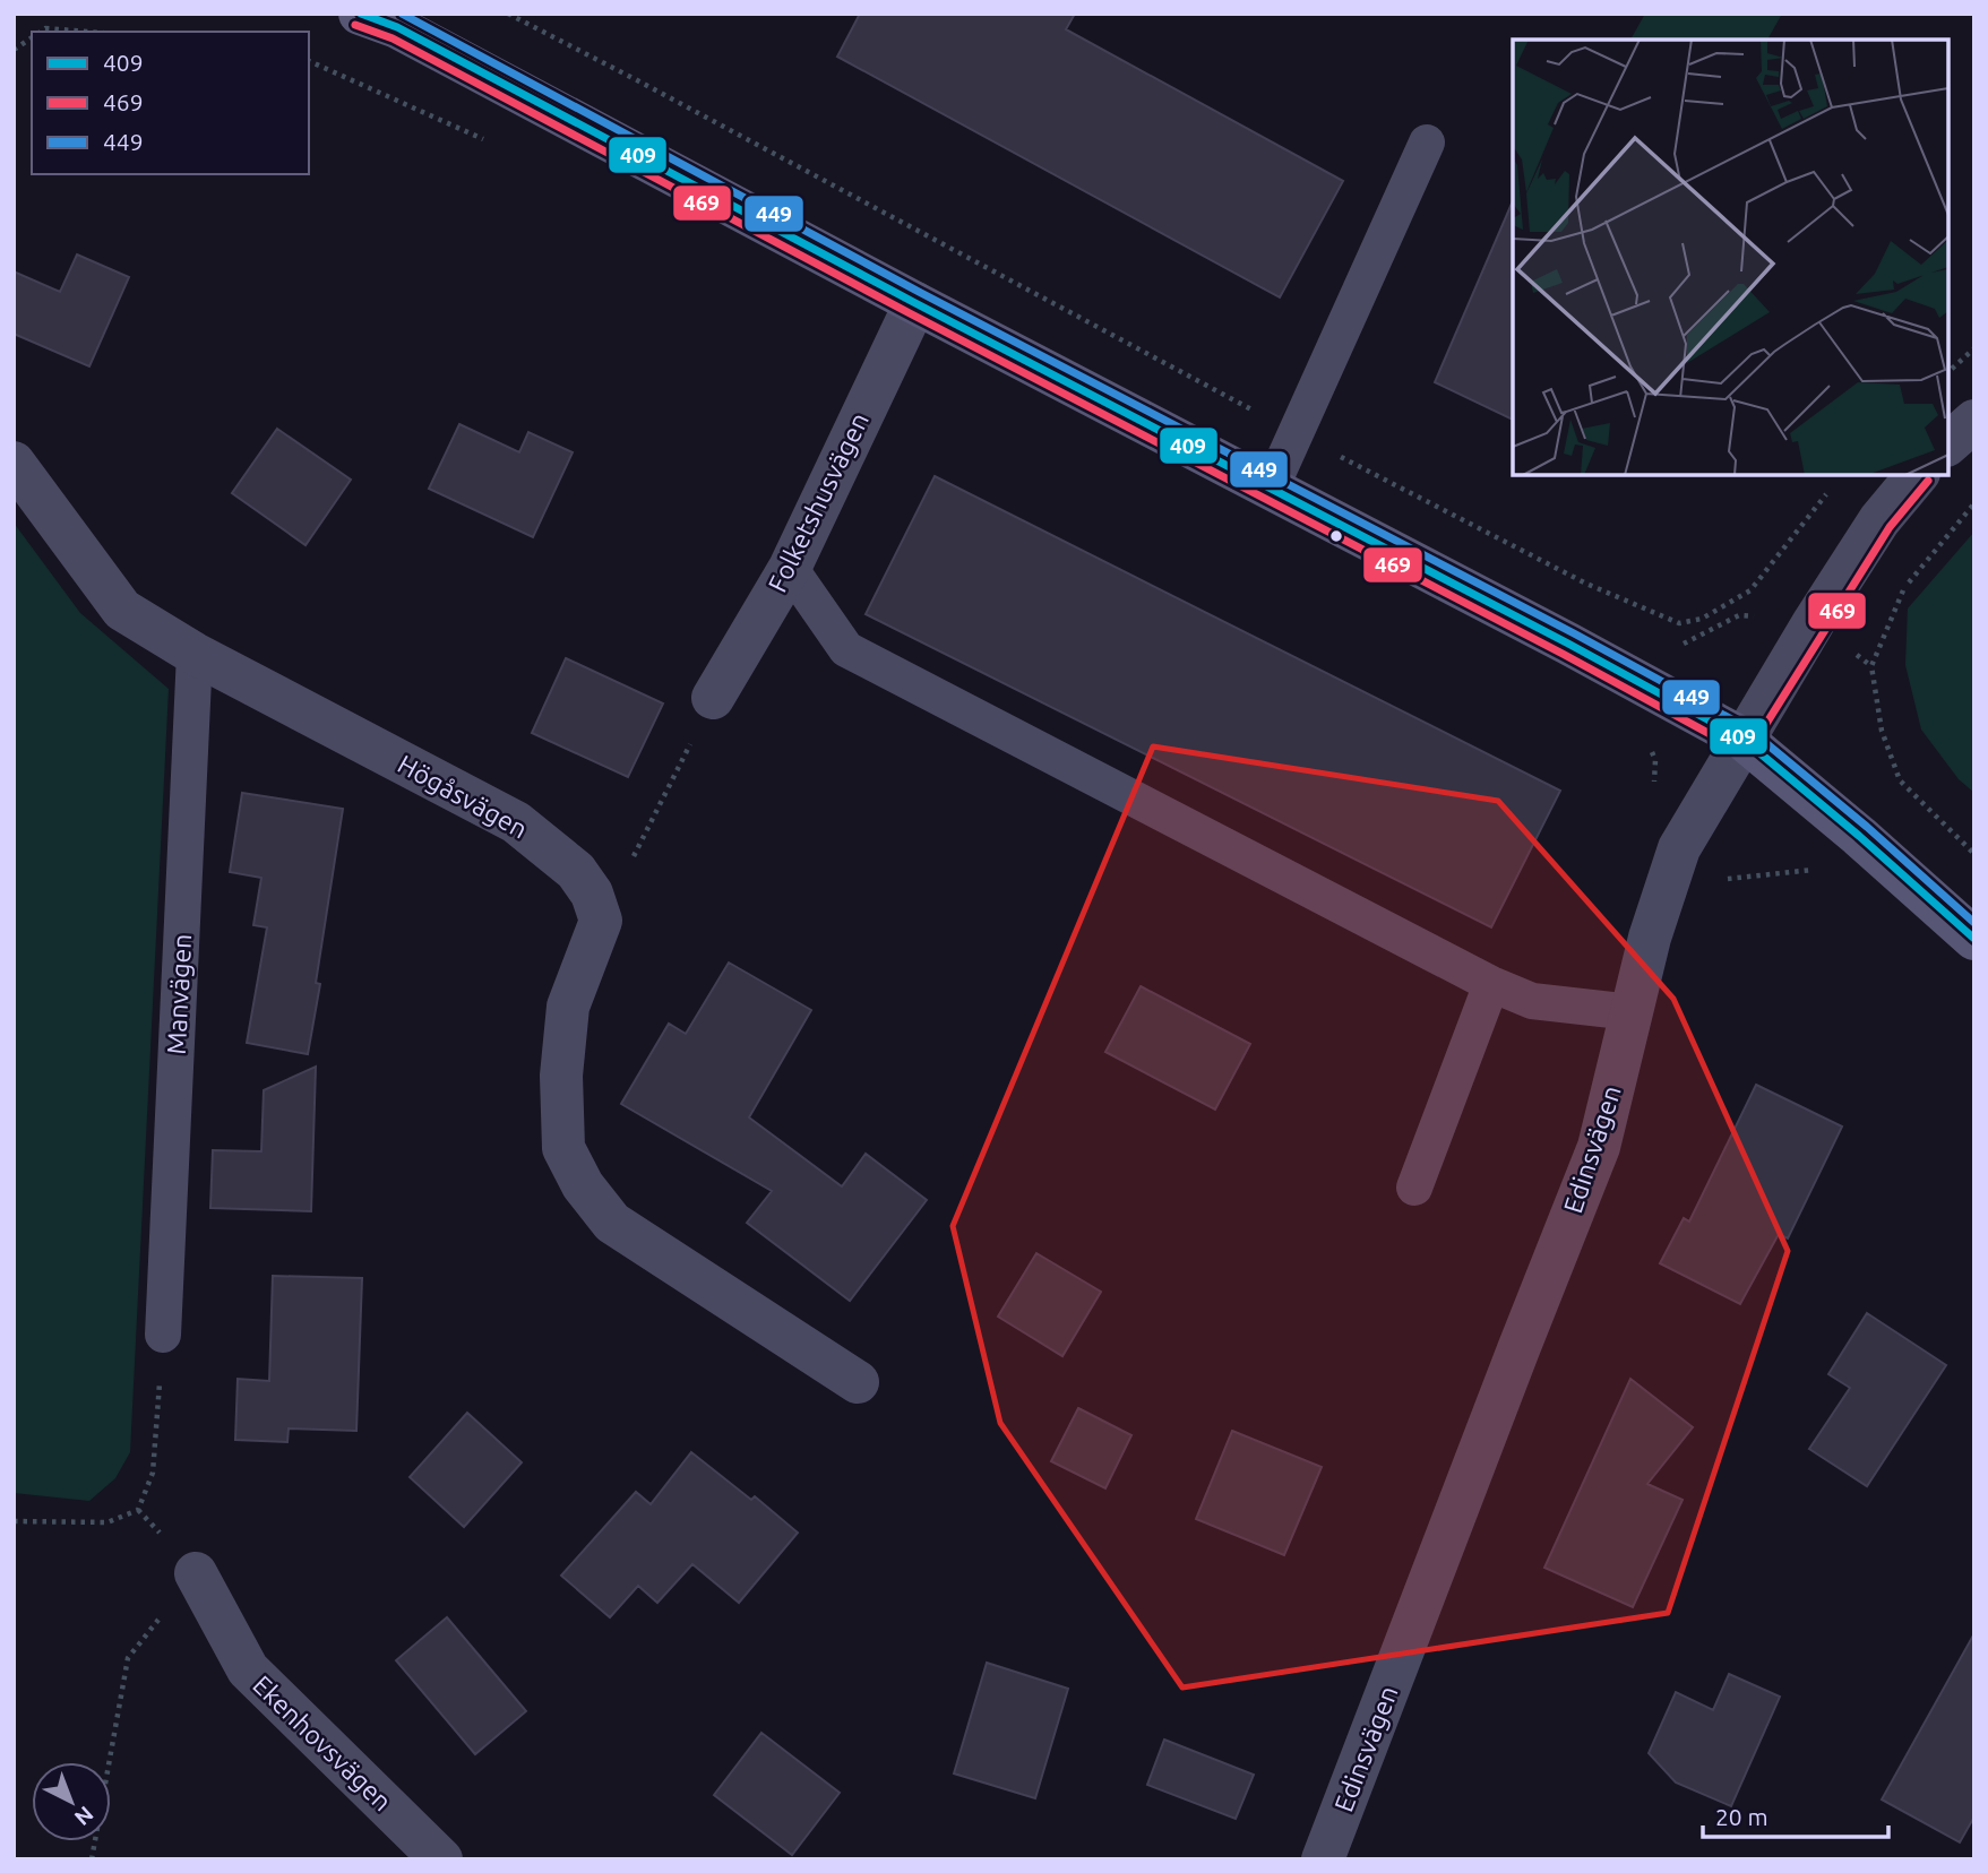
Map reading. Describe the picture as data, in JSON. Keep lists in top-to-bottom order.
{
  "streets": {
    "street": [
      "Folketshusvägen",
      "Högåsvägen",
      "Edinsvägen",
      "Ekenhovsvägen"
    ],
    "lane": ["Manvägen"]
  },
  "crossings": [
    ["Högåsvägen", "Manvägen"]
  ],
  "lines": ["transit line 409", "transit line 449", "transit line 469"],
  "legend": ["409", "469", "449"],
  "scale_bar": "20 m",
  "north": "bottom right"
}
